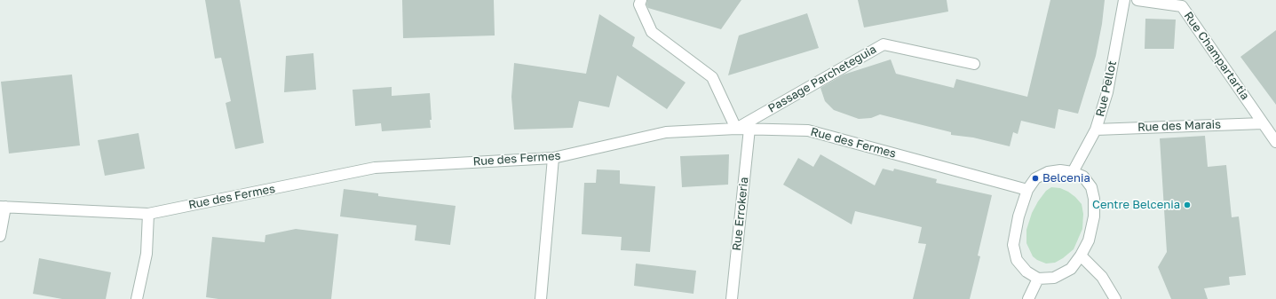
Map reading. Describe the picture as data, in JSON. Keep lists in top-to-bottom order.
{
  "streets": {
    "street": [
      "Rue Champartartia",
      "Passage Parcheteguia",
      "Rue Pellot",
      "Rue des Marais",
      "Rue des Fermes",
      "Rue Errokeria"
    ]
  },
  "crossings": [
    ["Rue Champartartia", "Rue des Marais"],
    ["Passage Parcheteguia", "Rue des Fermes"],
    ["Rue Pellot", "Rue des Marais"],
    ["Rue Pellot", "Rue des Fermes"],
    ["Rue des Fermes", "Rue Errokeria"]
  ],
  "places": ["Belcenia", "Centre Belcenia"]
}
